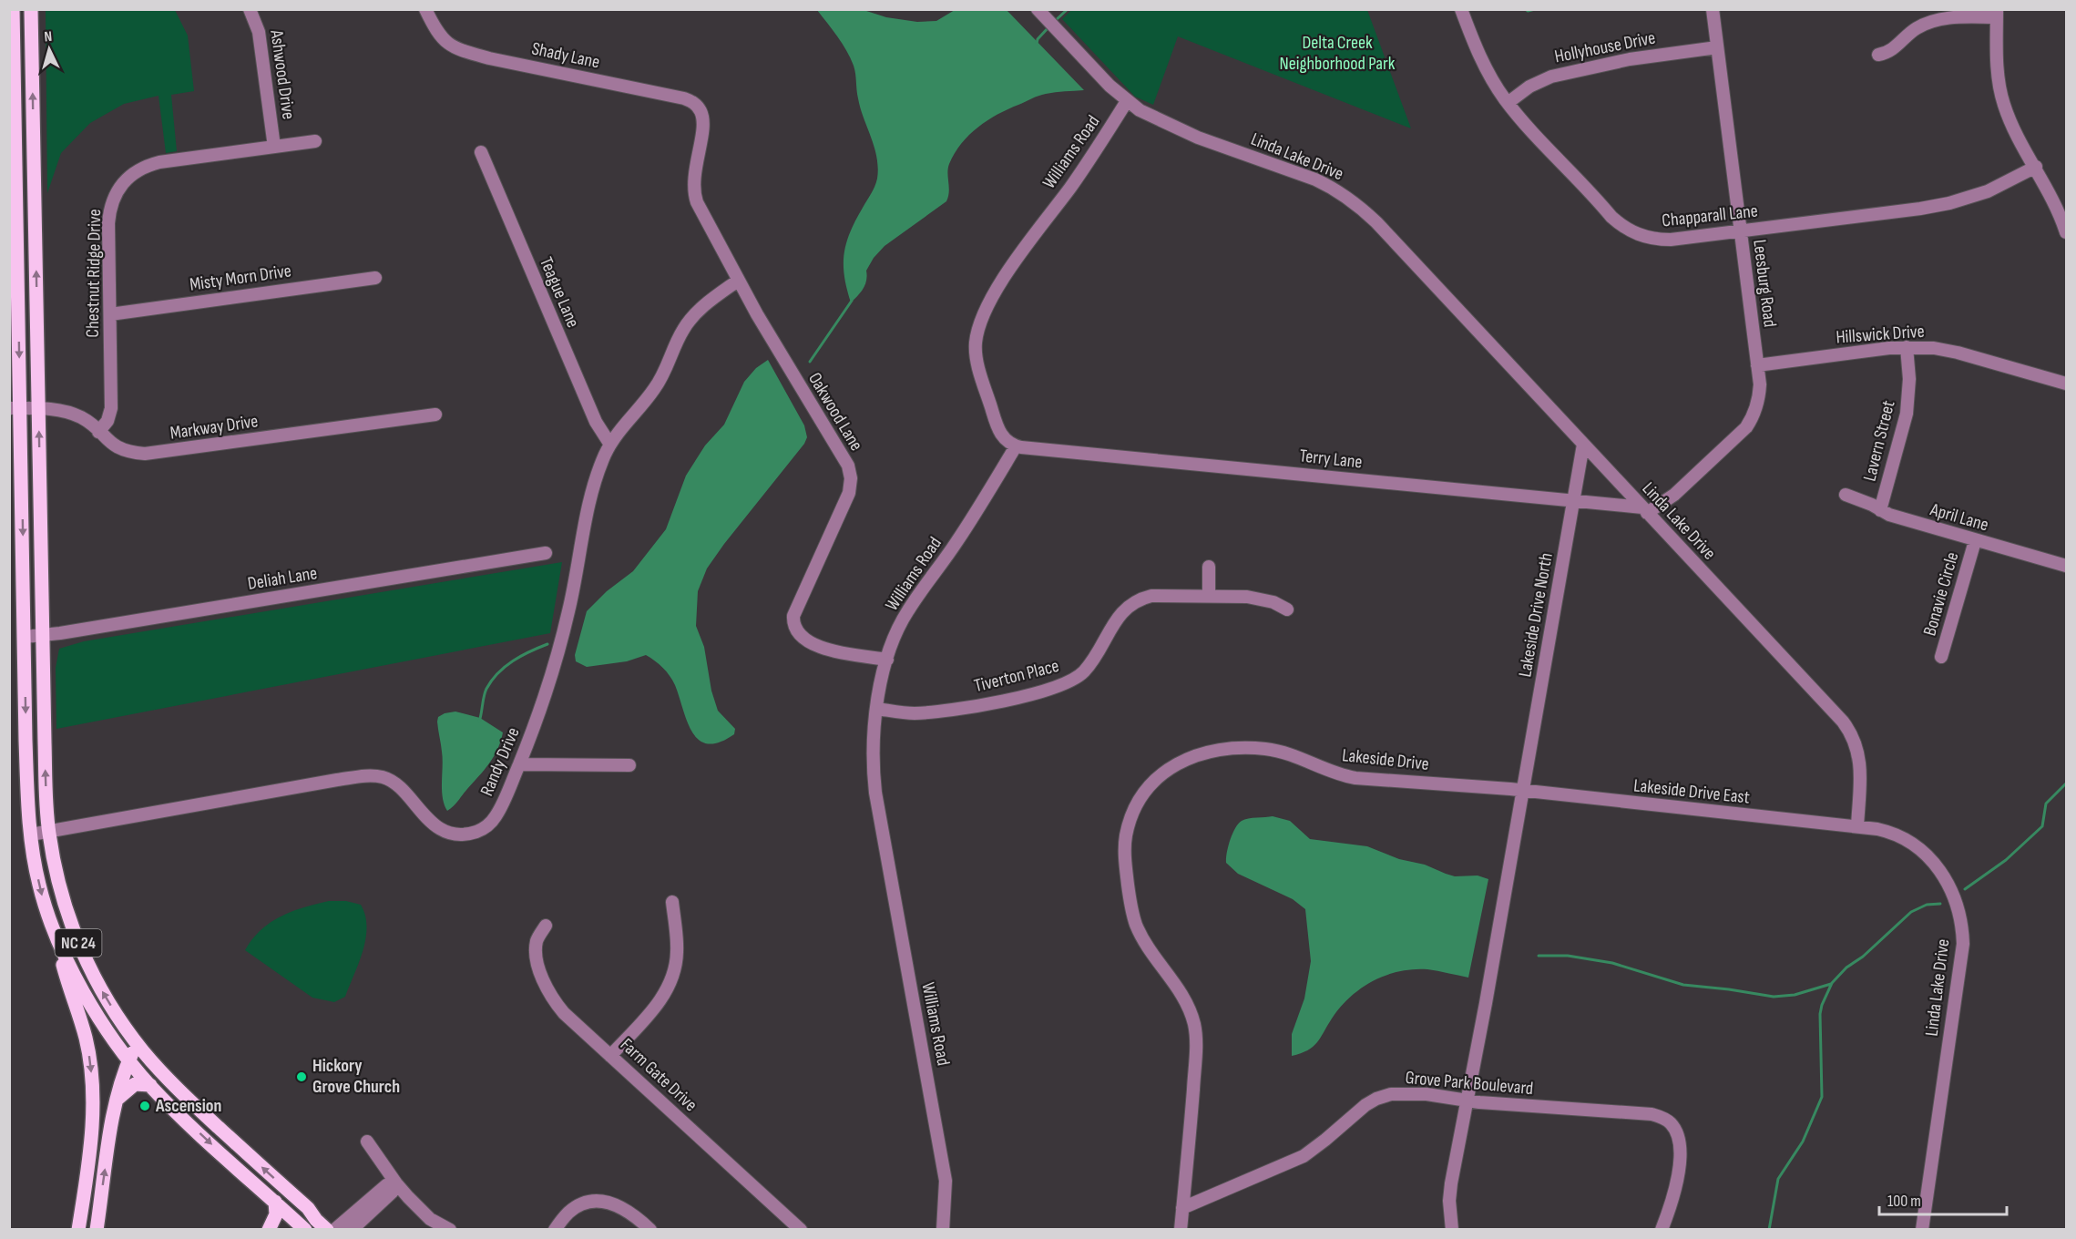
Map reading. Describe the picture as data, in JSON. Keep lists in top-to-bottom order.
{
  "streets": {
    "main road": ["NC 24"],
    "street": [
      "Hollyhouse Drive",
      "Shady Lane",
      "Ashwood Drive",
      "Williams Road",
      "Linda Lake Drive",
      "Chapparall Lane",
      "Chestnut Ridge Drive",
      "Misty Morn Drive",
      "Leesburg Road",
      "Teague Lane",
      "Hillswick Drive",
      "Oakwood Lane",
      "Markway Drive",
      "Lavern Street",
      "Terry Lane",
      "April Lane",
      "Deliah Lane",
      "Bonavie Circle",
      "Lakeside Drive North",
      "Tiverton Place",
      "Lakeside Drive",
      "Randy Drive",
      "Lakeside Drive East",
      "Farm Gate Drive",
      "Grove Park Boulevard"
    ]
  },
  "crossings": [
    ["Hollyhouse Drive", "Chapparall Lane"],
    ["Hollyhouse Drive", "Leesburg Road"],
    ["Shady Lane", "Oakwood Lane"],
    ["Ashwood Drive", "Chestnut Ridge Drive"],
    ["Williams Road", "Linda Lake Drive"],
    ["Williams Road", "Oakwood Lane"],
    ["Williams Road", "Terry Lane"],
    ["Williams Road", "Tiverton Place"],
    ["Linda Lake Drive", "Leesburg Road"],
    ["Linda Lake Drive", "Terry Lane"],
    ["Linda Lake Drive", "Lakeside Drive North"],
    ["Linda Lake Drive", "Lakeside Drive East"],
    ["Chapparall Lane", "Leesburg Road"],
    ["Chestnut Ridge Drive", "Misty Morn Drive"],
    ["Chestnut Ridge Drive", "Markway Drive"],
    ["Leesburg Road", "Hillswick Drive"],
    ["Leesburg Road", "Terry Lane"],
    ["Teague Lane", "Randy Drive"],
    ["Hillswick Drive", "Lavern Street"],
    ["Oakwood Lane", "Randy Drive"],
    ["Markway Drive", "NC 24"],
    ["Lavern Street", "April Lane"],
    ["Terry Lane", "Lakeside Drive North"],
    ["April Lane", "Bonavie Circle"],
    ["Deliah Lane", "NC 24"],
    ["Lakeside Drive North", "Lakeside Drive"],
    ["Lakeside Drive North", "Lakeside Drive East"],
    ["Lakeside Drive", "Lakeside Drive East"],
    ["Lakeside Drive", "Grove Park Boulevard"],
    ["Randy Drive", "NC 24"]
  ],
  "parks": ["Delta Creek Neighborhood Park"],
  "places": ["Hickory Grove Church", "Ascension"],
  "scale_bar": "100 m",
  "north": "top"
}
